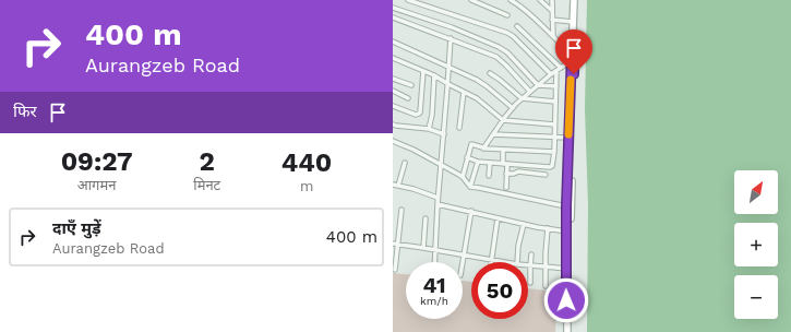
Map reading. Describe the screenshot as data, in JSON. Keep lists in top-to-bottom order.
{
  "north": "top right",
  "page": {
    "turn": ["400 m", "Aurangzeb Road"],
    "then": "फिर",
    "eta": [
      "09:27",
      "आगमन",
      "2",
      "मिनट",
      "440",
      "m"
    ],
    "map_buttons": ["+", "−"],
    "list": [
      {
        "name": "दाएँ मुड़ें",
        "note": "Aurangzeb Road",
        "value": "400 m"
      }
    ],
    "speed": "41 km/h",
    "limit": "50"
  }
}
